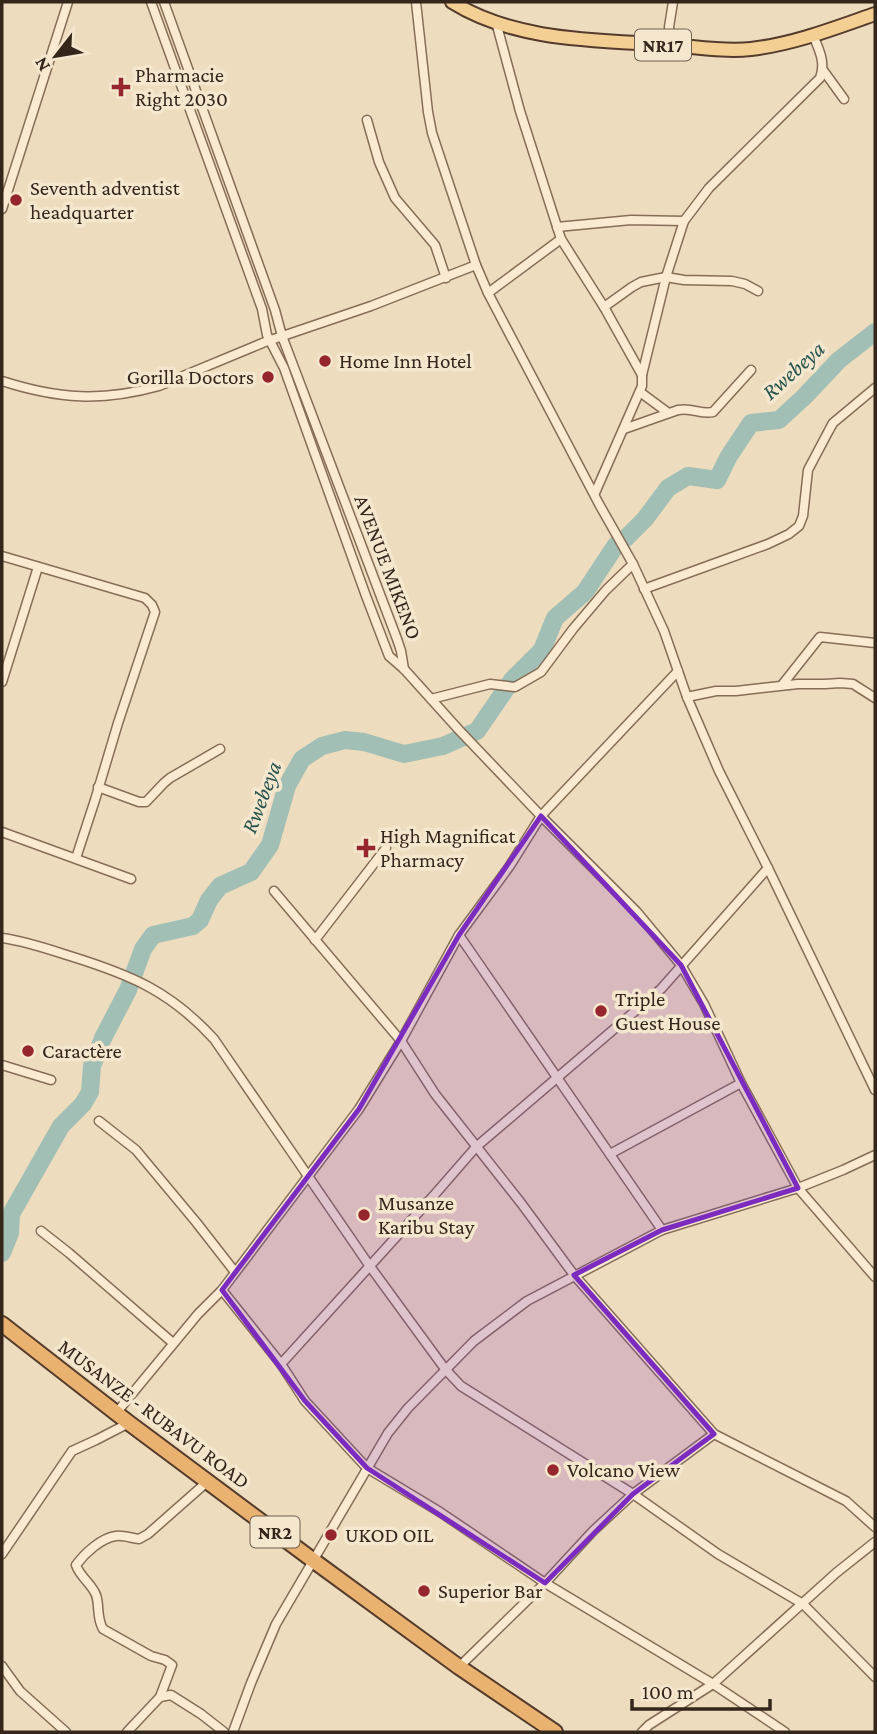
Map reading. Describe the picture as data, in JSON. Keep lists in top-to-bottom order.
{
  "streets": {
    "highway": ["MUSANZE - RUBAVU ROAD", "NR2"],
    "main road": ["NR17"],
    "street": ["AVENUE MIKENO"]
  },
  "water": ["Rwebeya"],
  "places": {
    "health": ["Pharmacie Right 2030", "High Magnificat Pharmacy"],
    "other": [
      "Seventh adventist headquarter",
      "Home Inn Hotel",
      "Gorilla Doctors",
      "Triple Guest House",
      "Caractère",
      "Musanze Karibu Stay",
      "Volcano View",
      "UKOD OIL",
      "Superior Bar"
    ]
  },
  "scale_bar": "100 m",
  "north": "bottom left"
}
